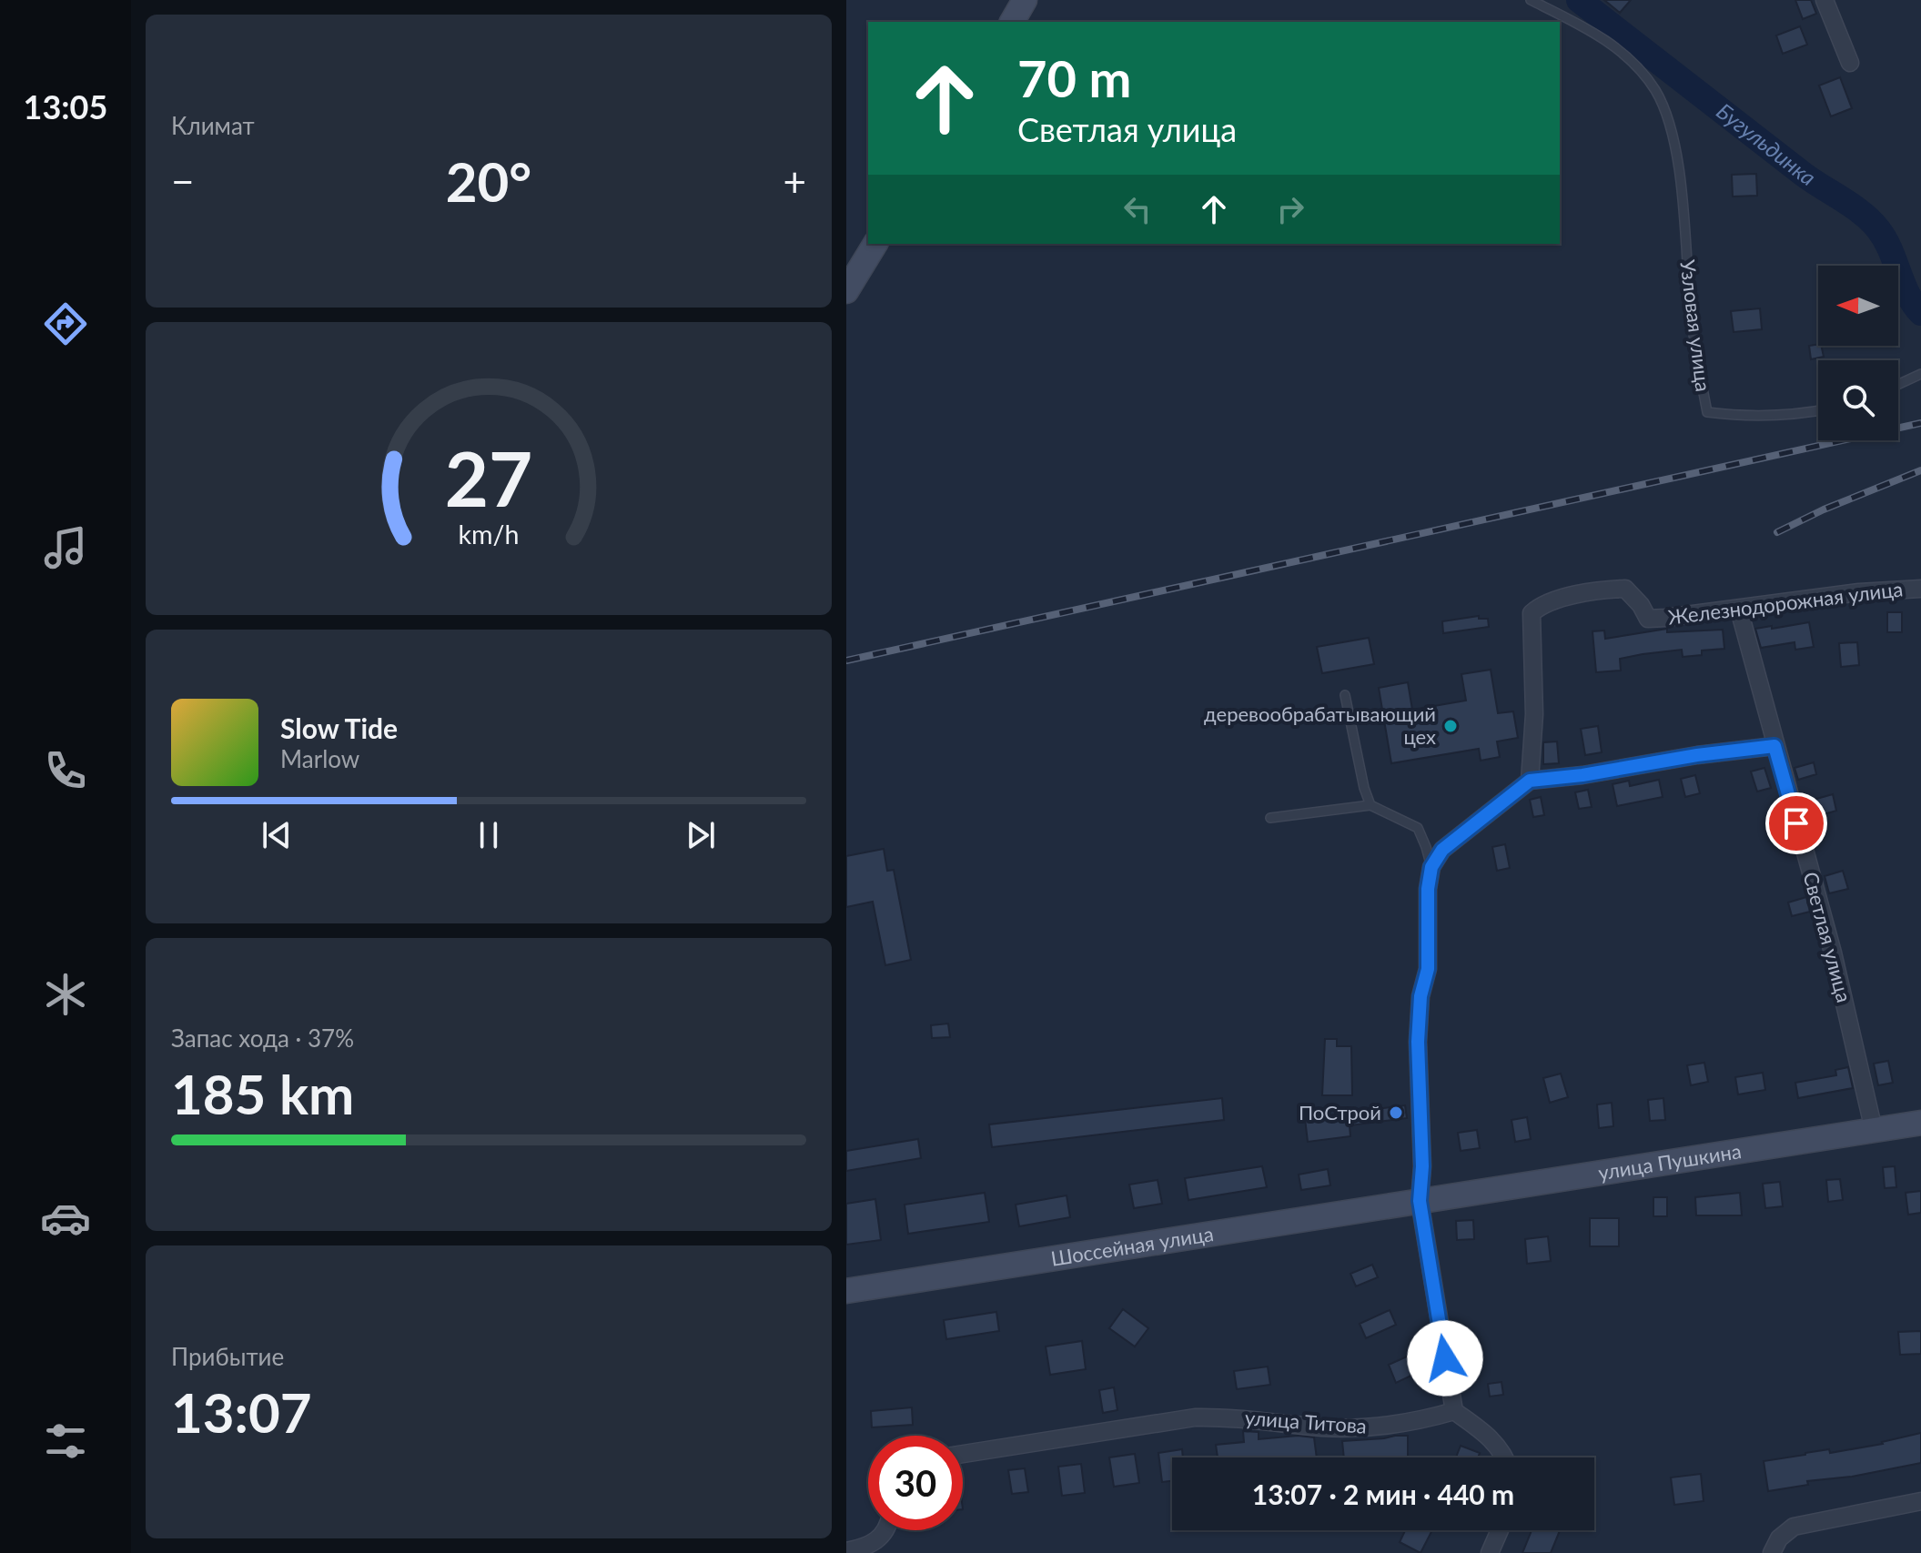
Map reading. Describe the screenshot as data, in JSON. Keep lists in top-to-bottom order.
{
  "streets": {
    "main road": ["улица Пушкина", "Шоссейная улица"],
    "street": ["Железнодорожная улица", "Светлая улица", "улица Титова"],
    "lane": ["Узловая улица"]
  },
  "crossings": [
    ["Железнодорожная улица", "Светлая улица"],
    ["Светлая улица", "улица Пушкина"],
    ["улица Пушкина", "Шоссейная улица"]
  ],
  "water": ["Бугульдинка"],
  "places": ["деревообрабатывающий цех", "ПоСтрой"],
  "north": "left",
  "page": {
    "tabs": "13:05",
    "tile": [
      "Климат",
      ["Запас хода · 37%", "185 km"],
      ["Прибытие", "13:07"]
    ],
    "turn": ["70 m", "Светлая улица"],
    "heat": ["−", "20°", "+"],
    "song": ["Slow Tide", "Marlow"],
    "limit": "30",
    "trip": "13:07 · 2 мин · 440 m",
    "gauge": ["27", "km/h"]
  }
}
